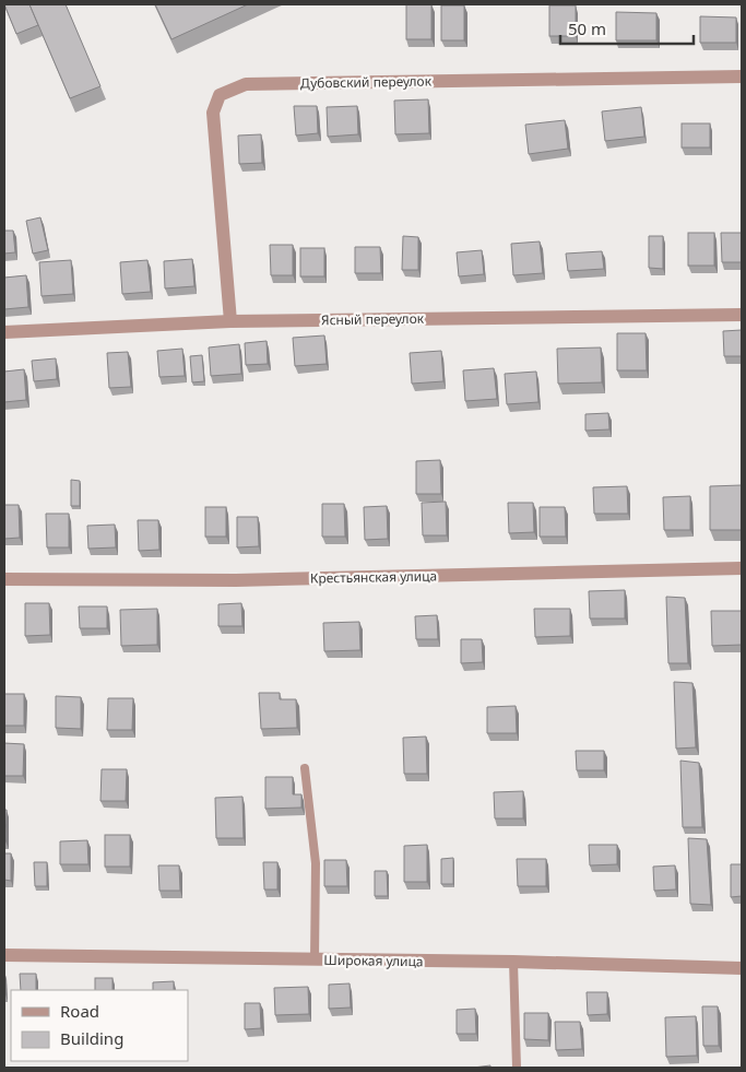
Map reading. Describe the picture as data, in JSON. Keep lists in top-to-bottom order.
{
  "streets": {
    "street": [
      "Дубовский переулок",
      "Ясный переулок",
      "Крестьянская улица",
      "Широкая улица"
    ]
  },
  "crossings": [
    ["Дубовский переулок", "Ясный переулок"]
  ],
  "legend": ["Road", "Building"],
  "scale_bar": "50 m"
}
